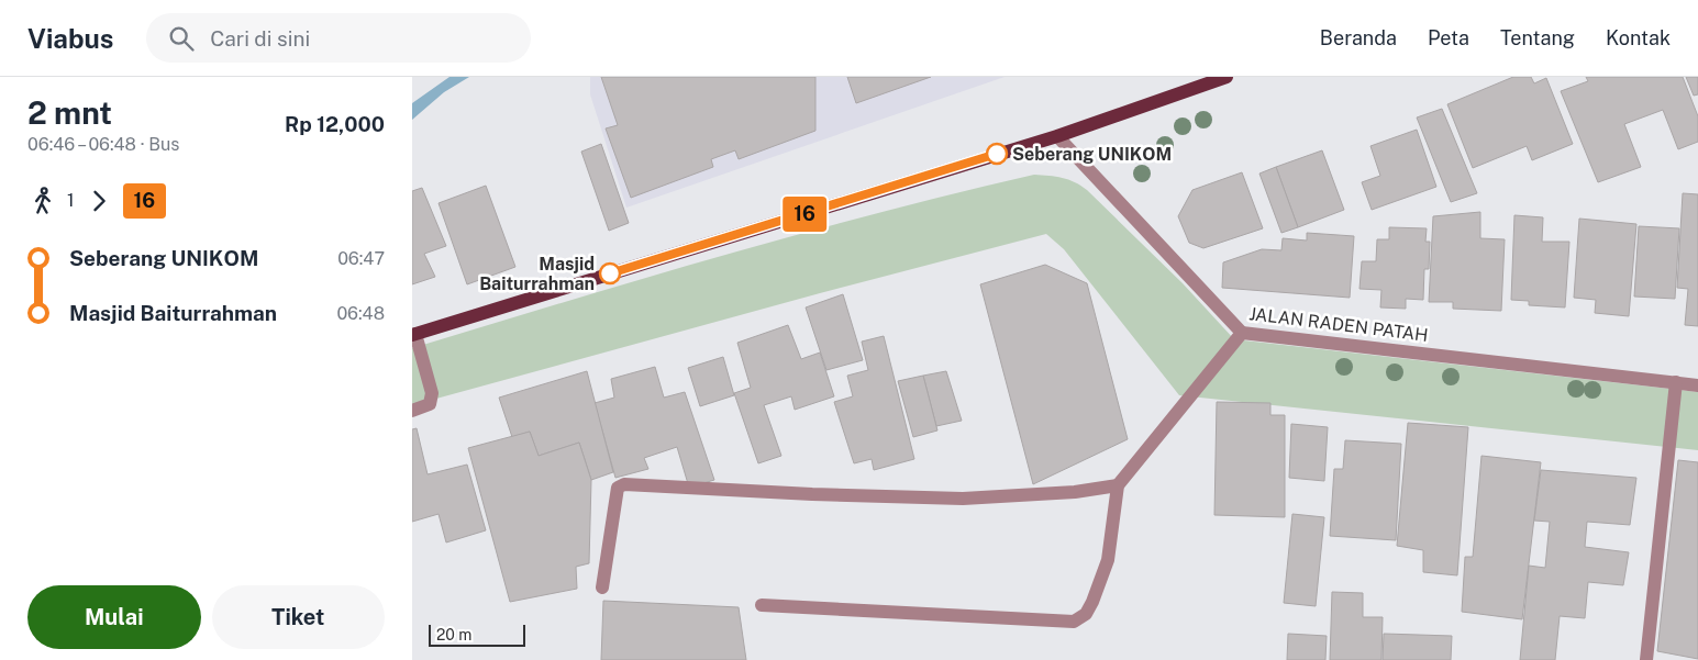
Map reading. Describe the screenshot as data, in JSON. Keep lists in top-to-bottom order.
{
  "streets": {
    "street": ["JALAN RADEN PATAH"]
  },
  "places": ["Seberang UNIKOM", "Masjid Baiturrahman"],
  "lines": ["bus line 16"],
  "scale_bar": "20 m",
  "page": {
    "header": "Viabus",
    "search": "Cari di sini",
    "nav": [
      "Beranda",
      "Peta",
      "Tentang",
      "Kontak"
    ],
    "heading": ["2 mnt", "06:46 – 06:48 · Bus", "Rp 12,000"],
    "on_map": "16",
    "legs": ["1", "16"],
    "list": [
      {
        "name": "Seberang UNIKOM",
        "value": "06:47"
      },
      {
        "name": "Masjid Baiturrahman",
        "value": "06:48"
      }
    ],
    "buttons": ["Mulai", "Tiket"],
    "scale": "20 m"
  }
}
